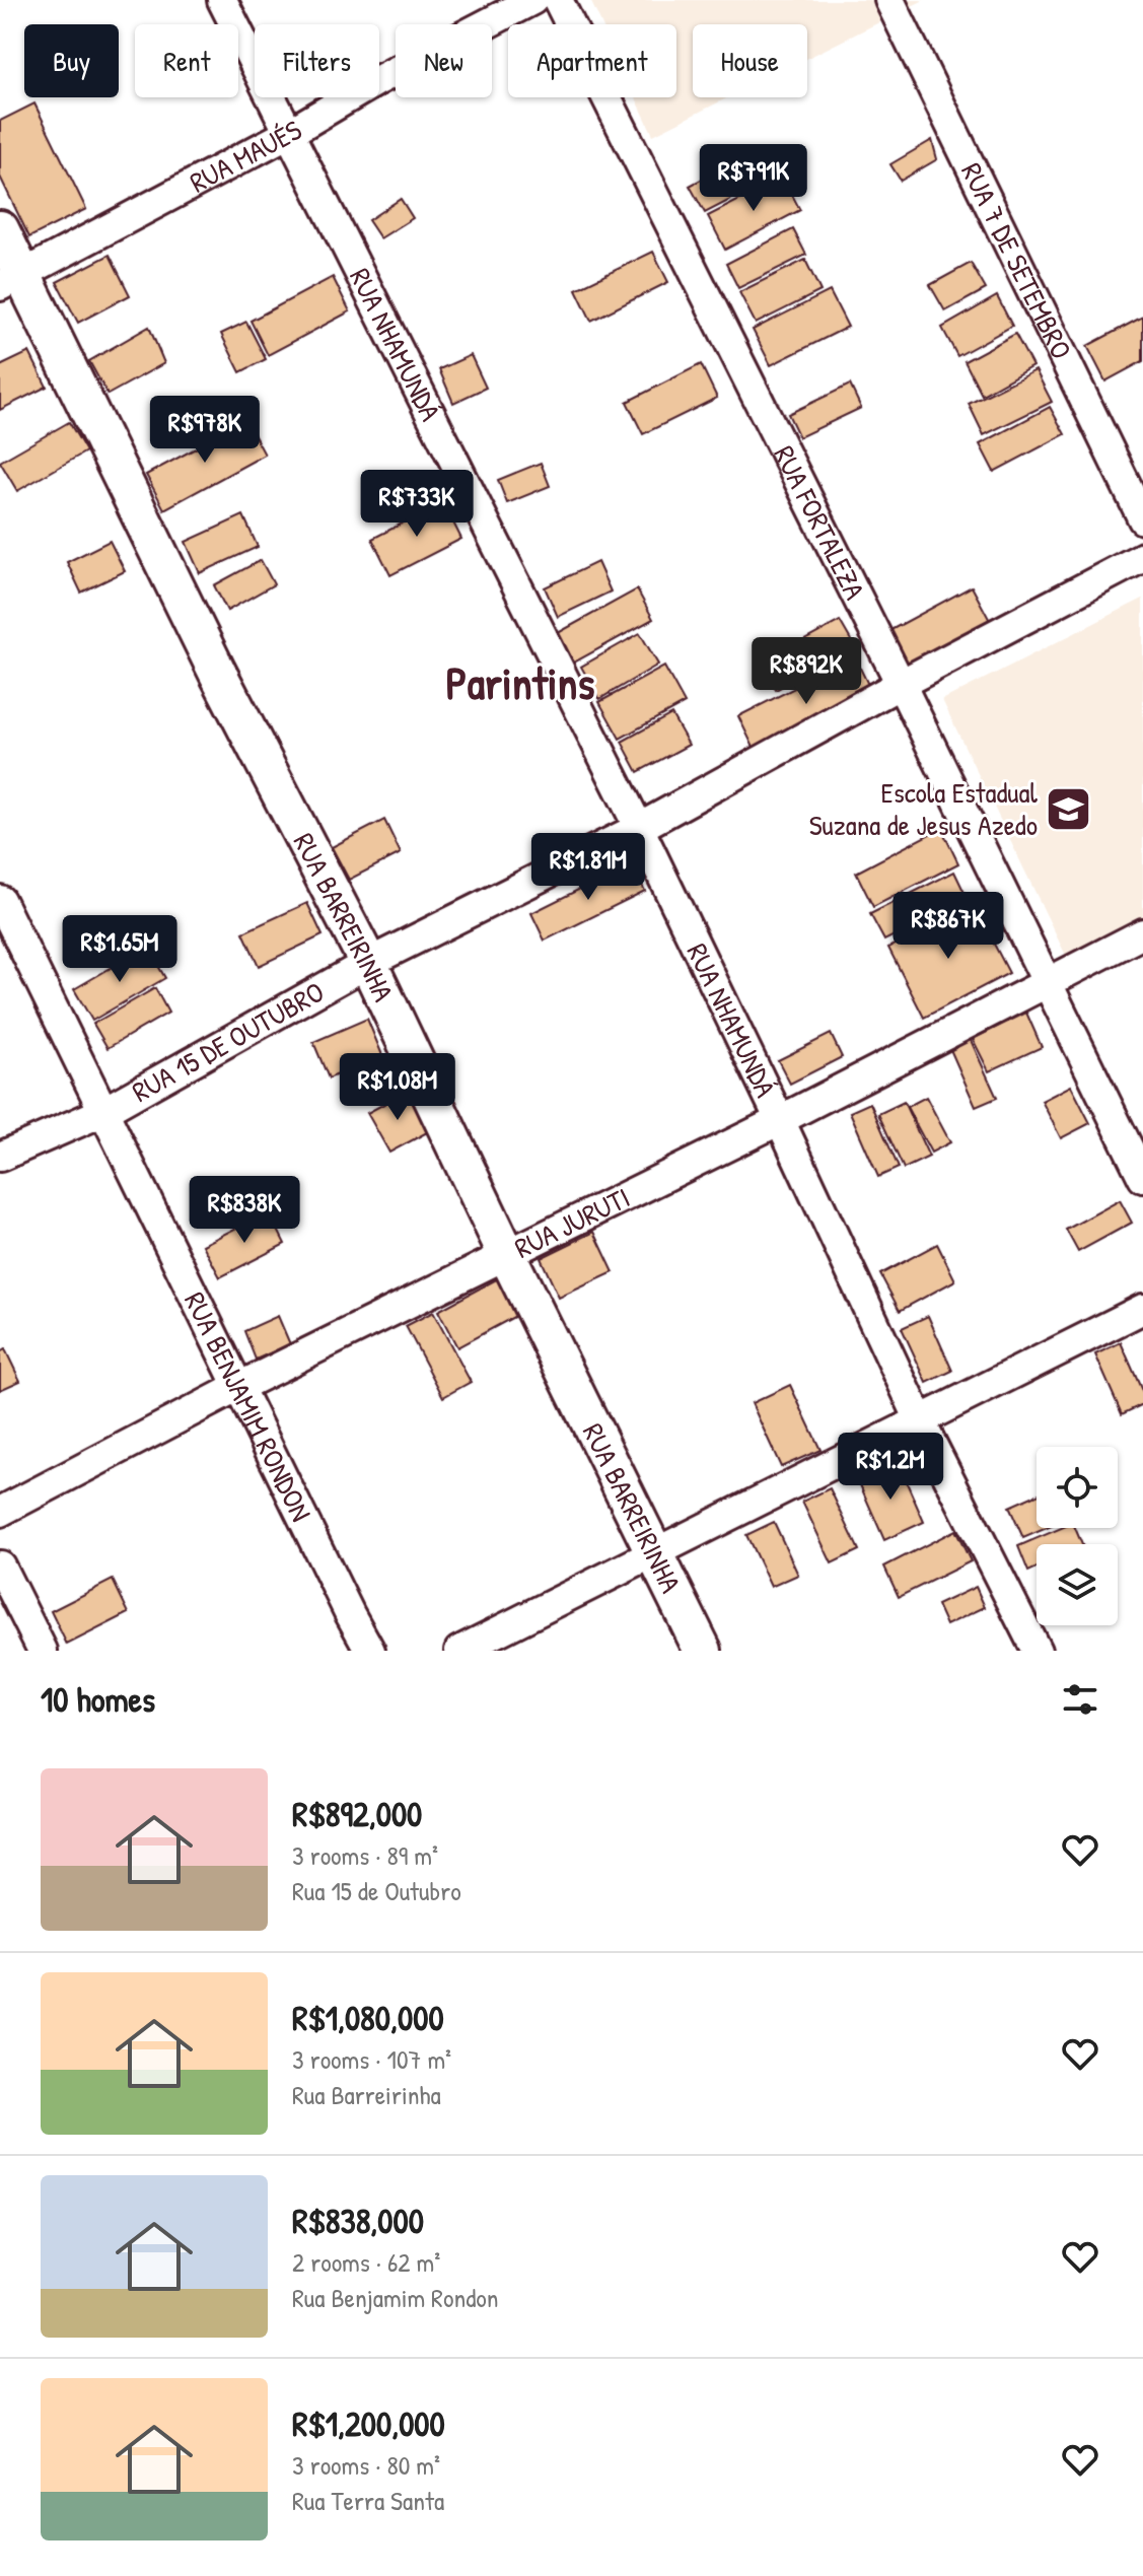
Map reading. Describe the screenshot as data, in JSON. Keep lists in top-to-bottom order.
{
  "streets": {
    "street": [
      "RUA MAUÉS",
      "RUA 7 DE SETEMBRO",
      "RUA NHAMUNDÁ",
      "RUA FORTALEZA",
      "RUA BARREIRINHA",
      "RUA 15 DE OUTUBRO",
      "RUA JURUTI",
      "RUA BENJAMIM RONDON"
    ]
  },
  "crossings": [
    ["RUA MAUÉS", "RUA NHAMUNDÁ"],
    ["RUA MAUÉS", "RUA BARREIRINHA"],
    ["RUA NHAMUNDÁ", "RUA 15 DE OUTUBRO"],
    ["RUA NHAMUNDÁ", "RUA JURUTI"],
    ["RUA FORTALEZA", "RUA 15 DE OUTUBRO"],
    ["RUA FORTALEZA", "RUA JURUTI"],
    ["RUA BARREIRINHA", "RUA 15 DE OUTUBRO"],
    ["RUA BARREIRINHA", "RUA JURUTI"],
    ["RUA 15 DE OUTUBRO", "RUA BENJAMIM RONDON"],
    ["RUA JURUTI", "RUA BENJAMIM RONDON"]
  ],
  "districts": ["Parintins"],
  "places": {
    "school or university": ["Escola Estadual Suzana de Jesus Azedo"]
  },
  "page": {
    "chip": [
      "Buy",
      "Rent",
      "Filters",
      "New",
      "Apartment",
      "House"
    ],
    "price": [
      "R$791K",
      "R$978K",
      "R$733K",
      "R$892K",
      "R$1.81M",
      "R$867K",
      "R$1.65M",
      "R$1.08M",
      "R$838K",
      "R$1.2M"
    ],
    "heading": "10 homes",
    "list": [
      {
        "name": "R$892,000",
        "note": "3 rooms · 89 m² · Rua 15 de Outubro"
      },
      {
        "name": "R$1,080,000",
        "note": "3 rooms · 107 m² · Rua Barreirinha"
      },
      {
        "name": "R$838,000",
        "note": "2 rooms · 62 m² · Rua Benjamim Rondon"
      },
      {
        "name": "R$1,200,000",
        "note": "3 rooms · 80 m² · Rua Terra Santa"
      }
    ]
  }
}
